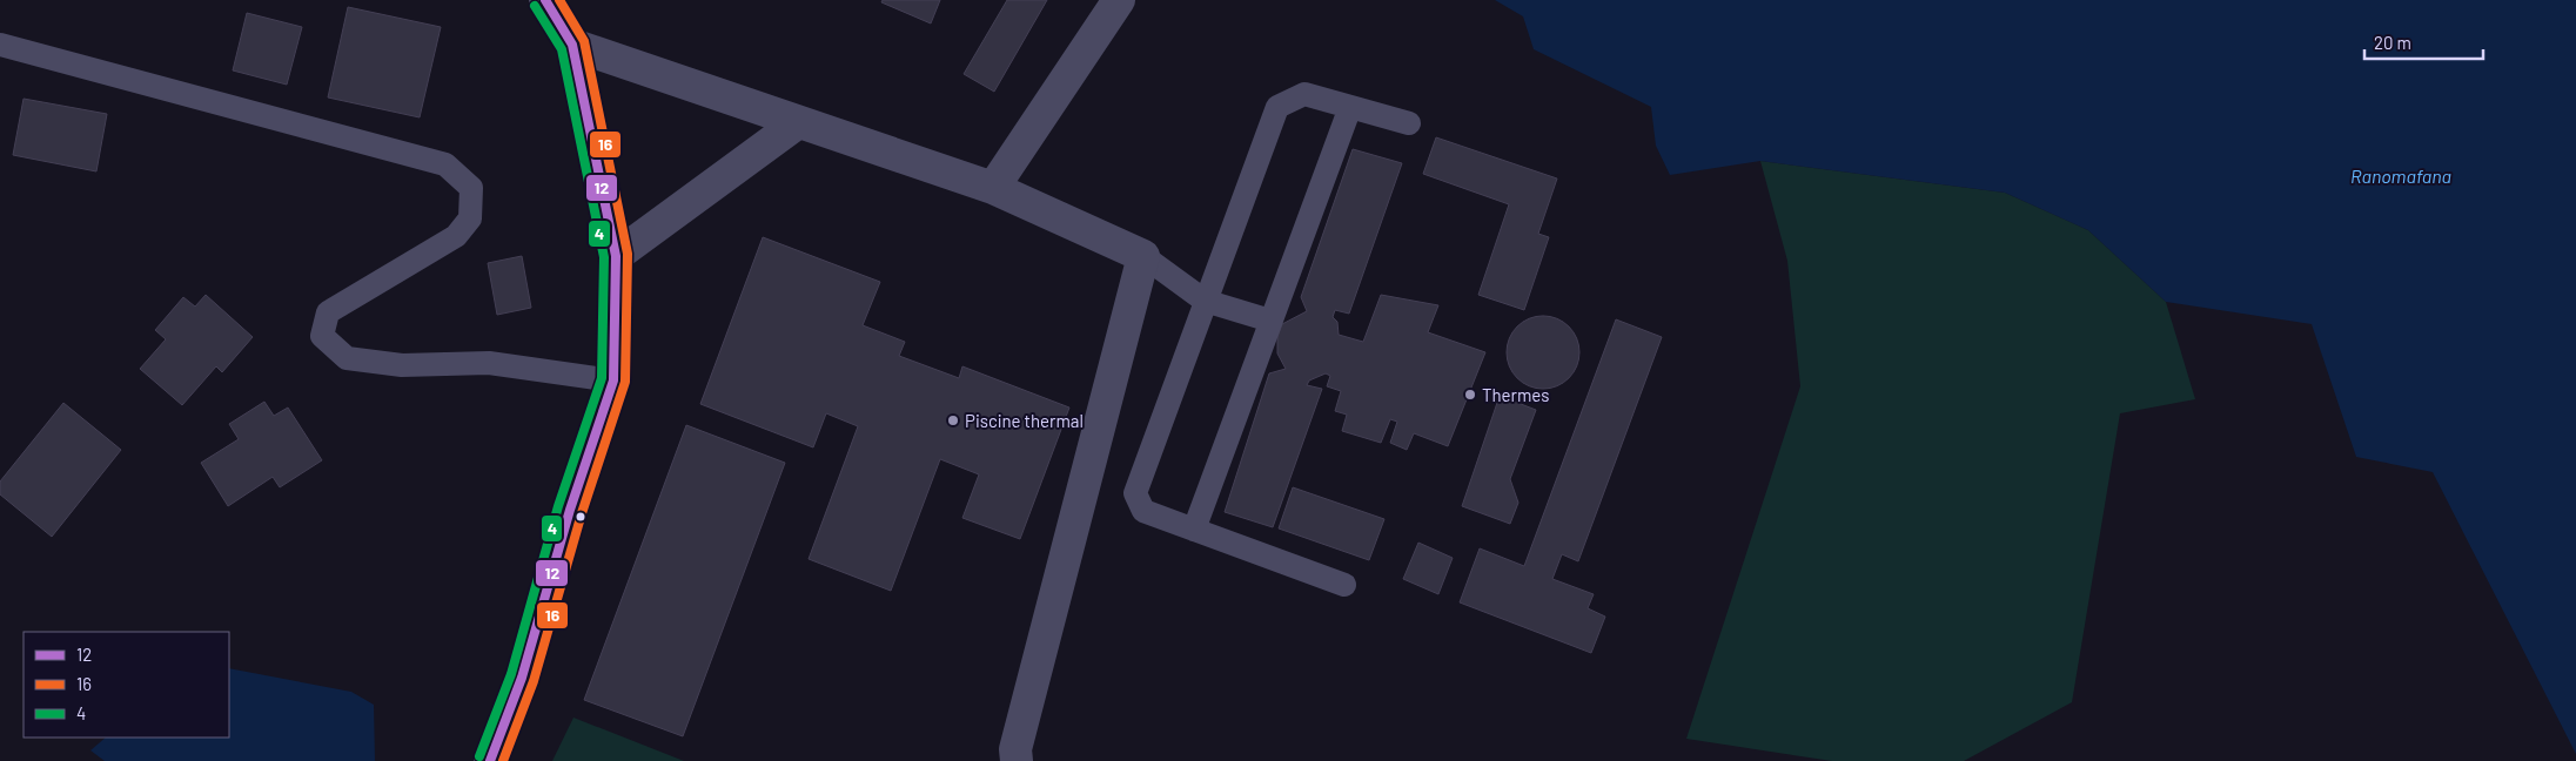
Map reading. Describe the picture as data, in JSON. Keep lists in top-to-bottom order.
{
  "water": ["Ranomafana"],
  "places": ["Thermes", "Piscine thermal"],
  "lines": ["transit line 12", "transit line 16", "transit line 4"],
  "legend": ["12", "16", "4"],
  "scale_bar": "20 m"
}
